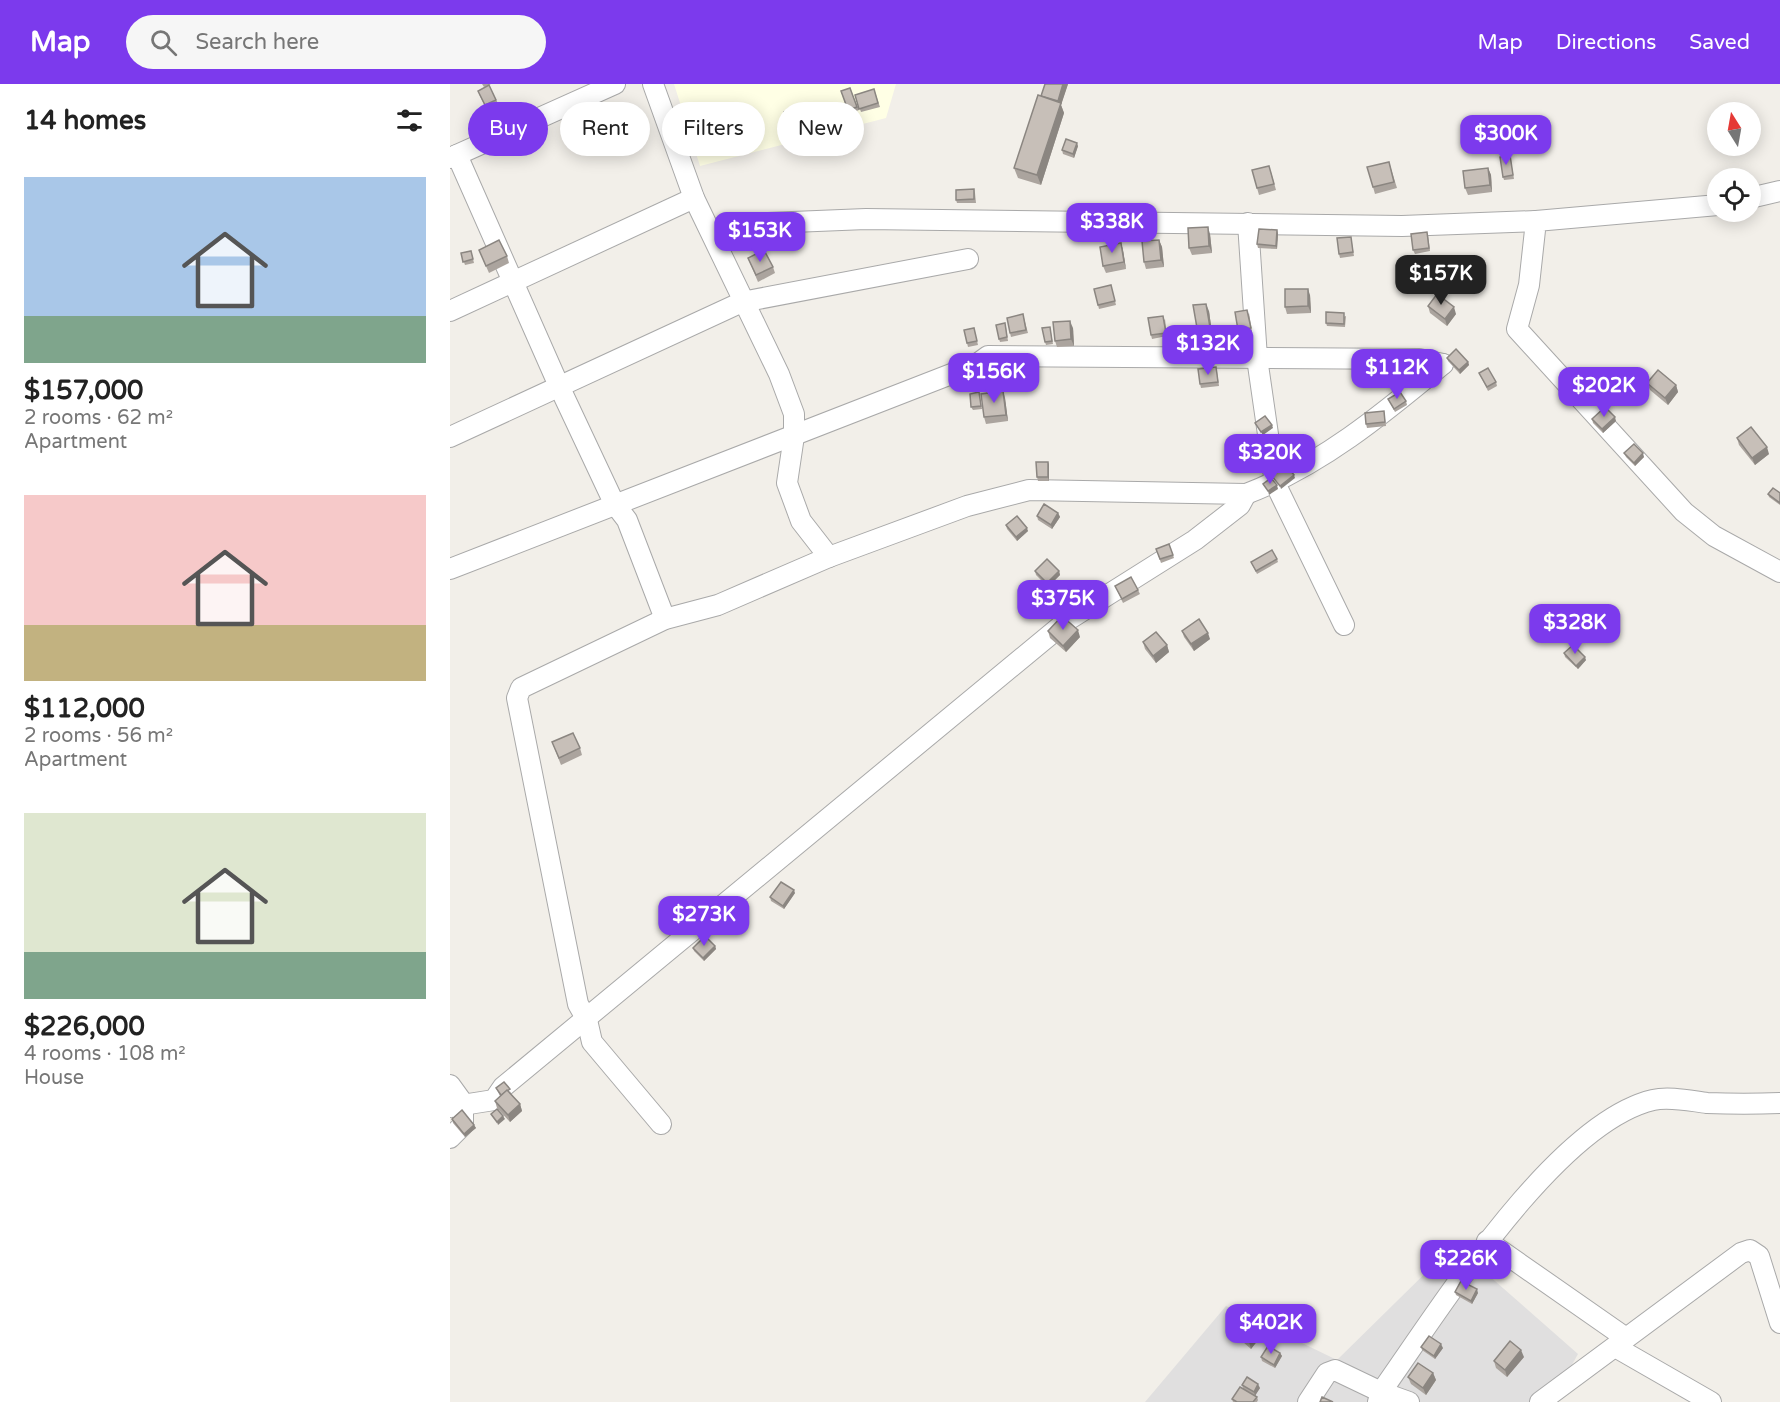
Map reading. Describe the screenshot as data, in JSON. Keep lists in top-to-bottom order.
{
  "north": "top",
  "page": {
    "header": "Map",
    "search": "Search here",
    "nav": ["Map", "Directions", "Saved"],
    "heading": "14 homes",
    "chip": [
      "Buy",
      "Rent",
      "Filters",
      "New"
    ],
    "price": [
      "$300K",
      "$338K",
      "$153K",
      "$157K",
      "$132K",
      "$112K",
      "$156K",
      "$202K",
      "$320K",
      "$375K",
      "$328K",
      "$273K",
      "$226K",
      "$402K"
    ],
    "list": [
      {
        "name": "$157,000",
        "note": "2 rooms · 62 m² · Apartment"
      },
      {
        "name": "$112,000",
        "note": "2 rooms · 56 m² · Apartment"
      },
      {
        "name": "$226,000",
        "note": "4 rooms · 108 m² · House"
      }
    ]
  }
}
